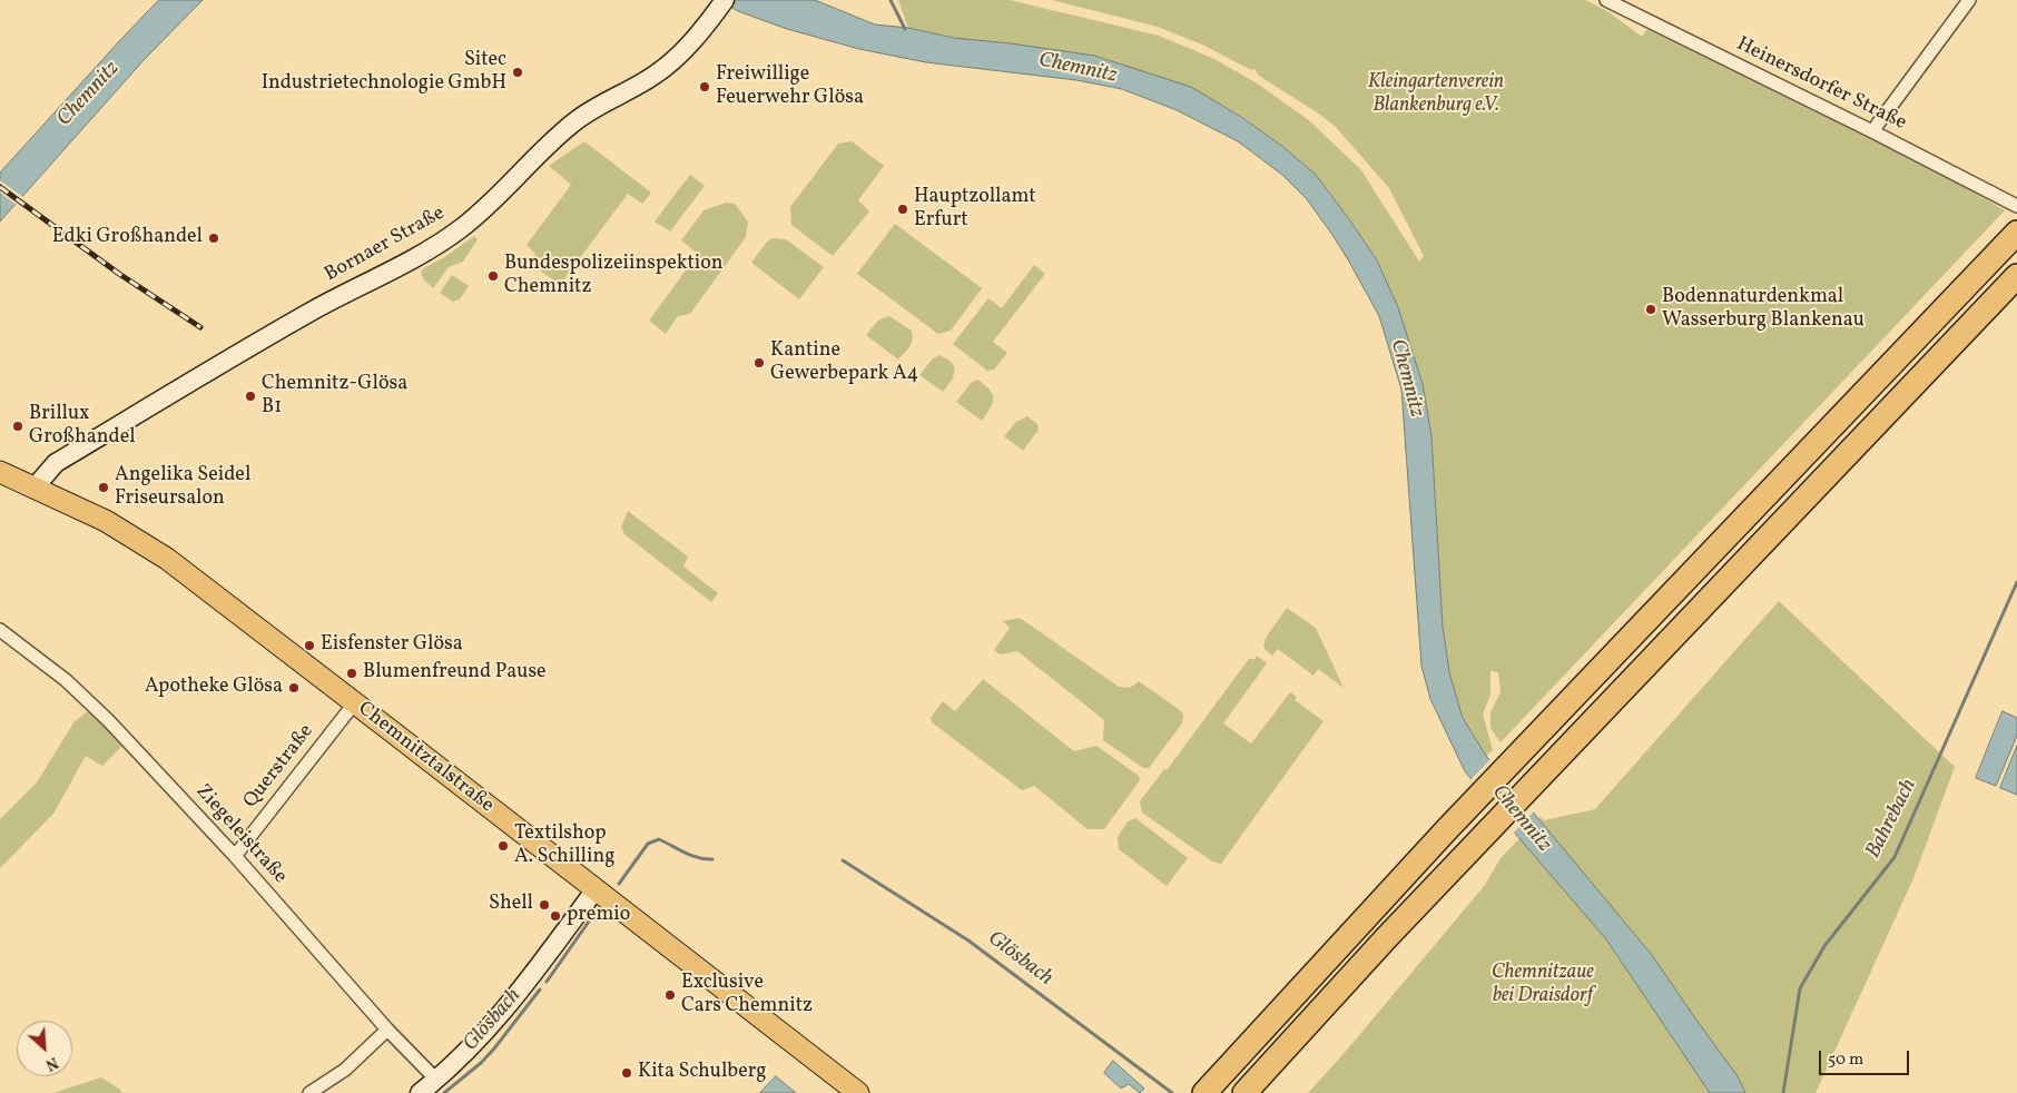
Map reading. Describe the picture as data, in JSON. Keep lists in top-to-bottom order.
{
  "streets": {
    "main road": ["Bornaer Straße", "Chemnitztalstraße"],
    "street": ["Heinersdorfer Straße", "Querstraße", "Ziegeleistraße"]
  },
  "crossings": [
    ["Bornaer Straße", "Chemnitztalstraße"],
    ["Chemnitztalstraße", "Querstraße"],
    ["Querstraße", "Ziegeleistraße"]
  ],
  "water": ["Chemnitz", "Bahrebach", "Glösbach"],
  "parks": ["Kleingartenverein Blankenburg e.V.", "Chemnitzaue bei Draisdorf"],
  "places": [
    "Sitec Industrietechnologie GmbH",
    "Freiwillige Feuerwehr Glösa",
    "Hauptzollamt Erfurt",
    "Edki Großhandel",
    "Bundespolizeiinspektion Chemnitz",
    "Bodennaturdenkmal Wasserburg Blankenau",
    "Kantine Gewerbepark A4",
    "Chemnitz-Glösa B1",
    "Brillux Großhandel",
    "Angelika Seidel Friseursalon",
    "Eisfenster Glösa",
    "Blumenfreund Pause",
    "Apotheke Glösa",
    "Textilshop A. Schilling",
    "Shell",
    "premio",
    "Exclusive Cars Chemnitz",
    "Kita Schulberg"
  ],
  "scale_bar": "50 m",
  "north": "bottom right"
}
